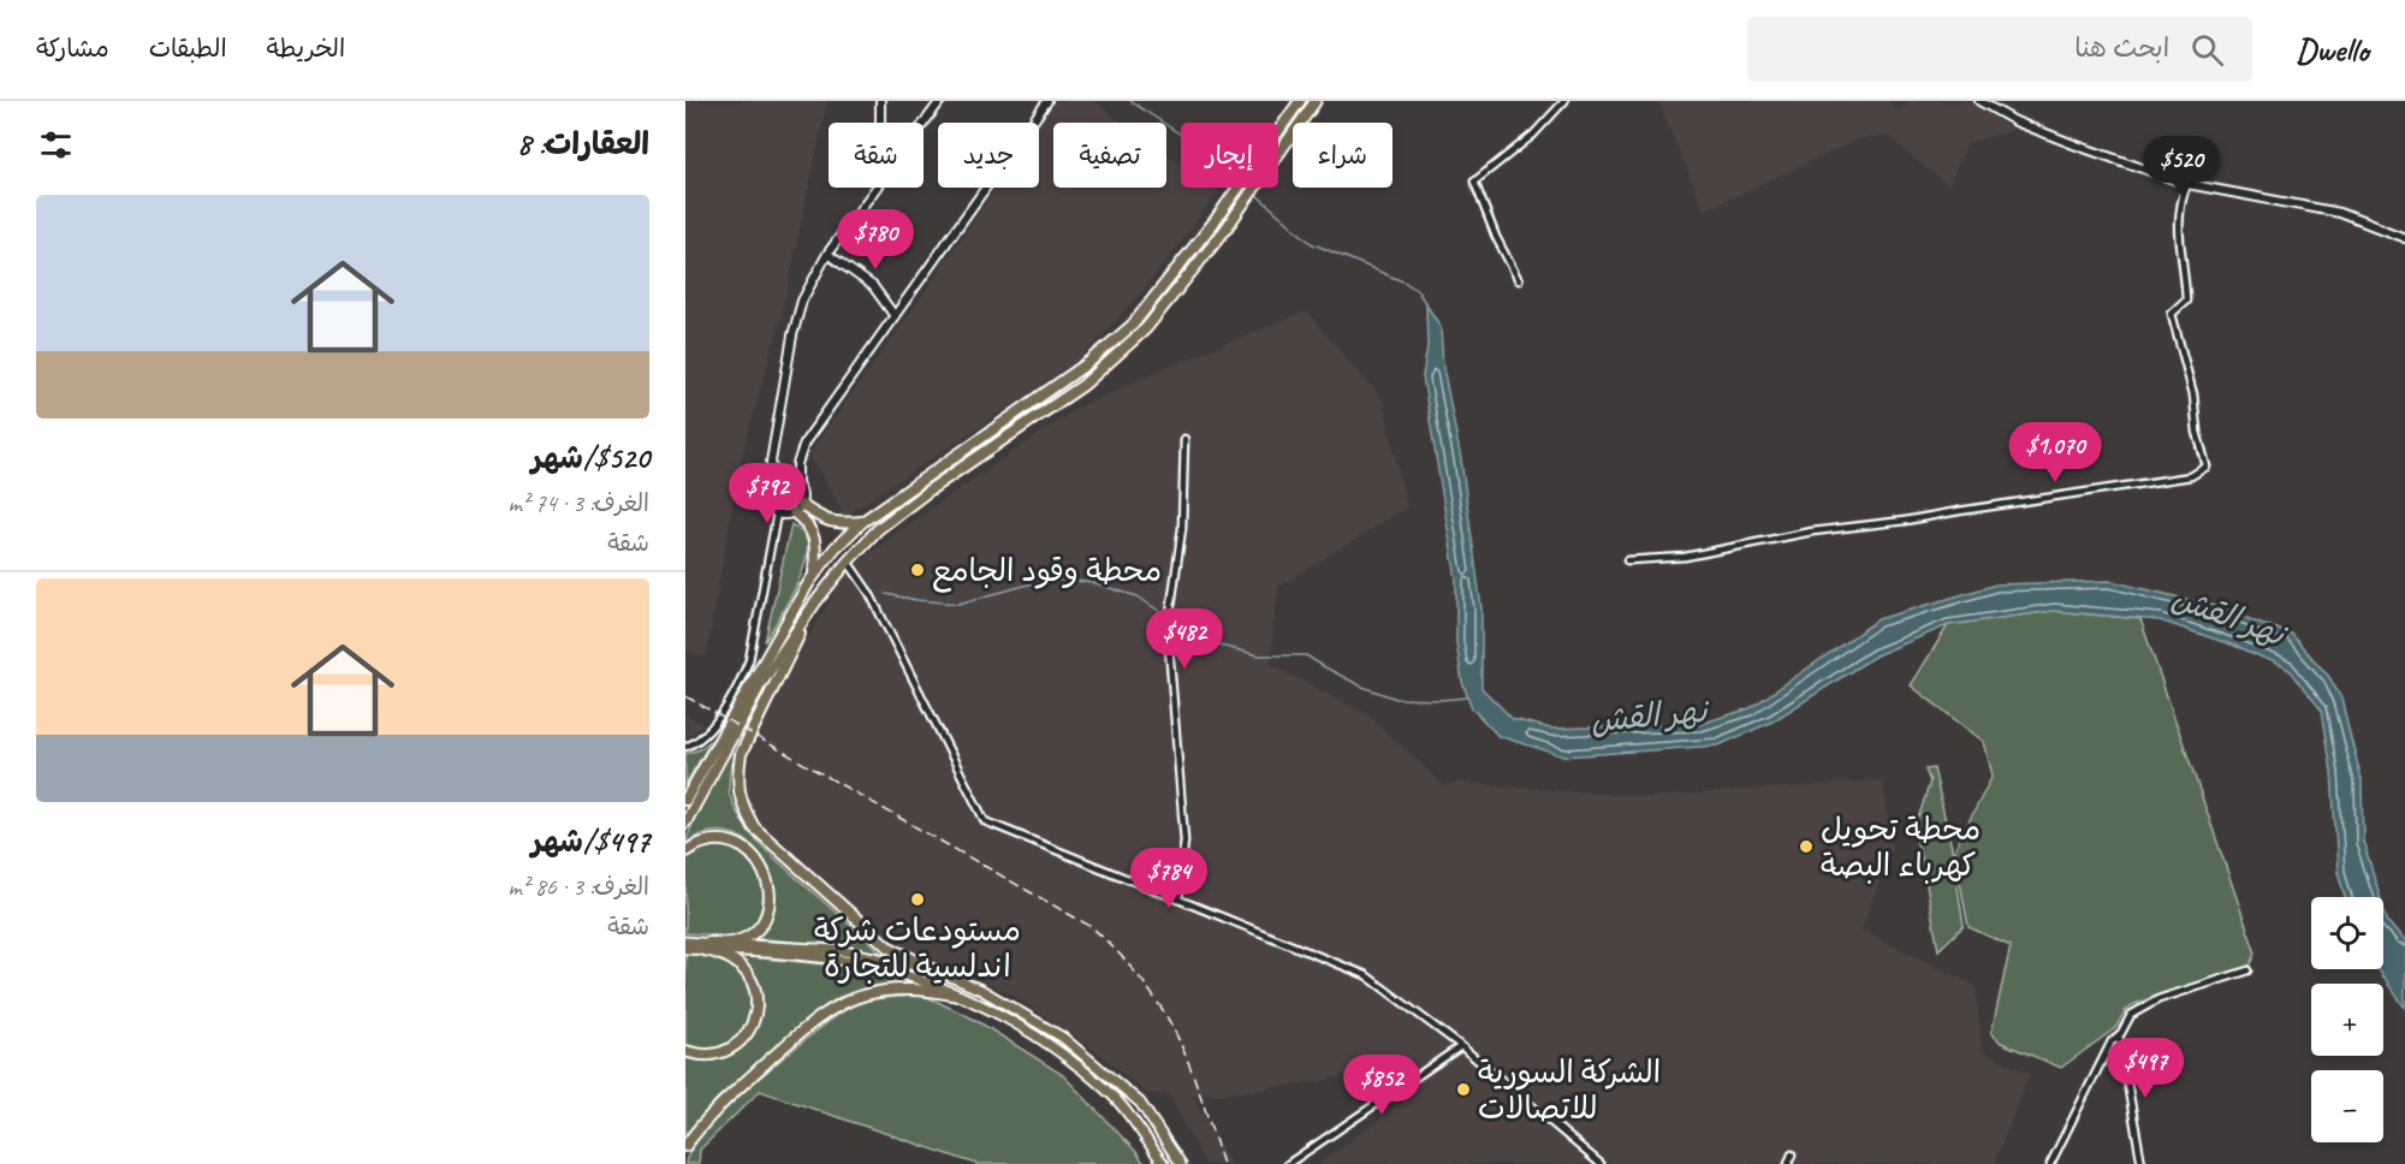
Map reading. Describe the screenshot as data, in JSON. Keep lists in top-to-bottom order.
{
  "water": ["نهر القش"],
  "places": [
    "محطة وقود الجامع",
    "محطة تحويل كهرباء البصة",
    "مستودعات شركة اندلسية للتجارة",
    "الشركة السورية للاتصالات"
  ],
  "page": {
    "header": "Dwello",
    "search": "ابحث هنا",
    "nav": ["الخريطة", "الطبقات", "مشاركة"],
    "heading": "العقارات: 8",
    "chip": [
      "شراء",
      "إيجار",
      "تصفية",
      "جديد",
      "شقة"
    ],
    "price": [
      "$520",
      "$780",
      "$1,070",
      "$792",
      "$482",
      "$784",
      "$497",
      "$852"
    ],
    "list": [
      {
        "name": "$520/شهر",
        "note": "الغرف: 3 · 74 m² · شقة"
      },
      {
        "name": "$497/شهر",
        "note": "الغرف: 3 · 86 m² · شقة"
      }
    ],
    "map_buttons": ["+", "−"]
  }
}
